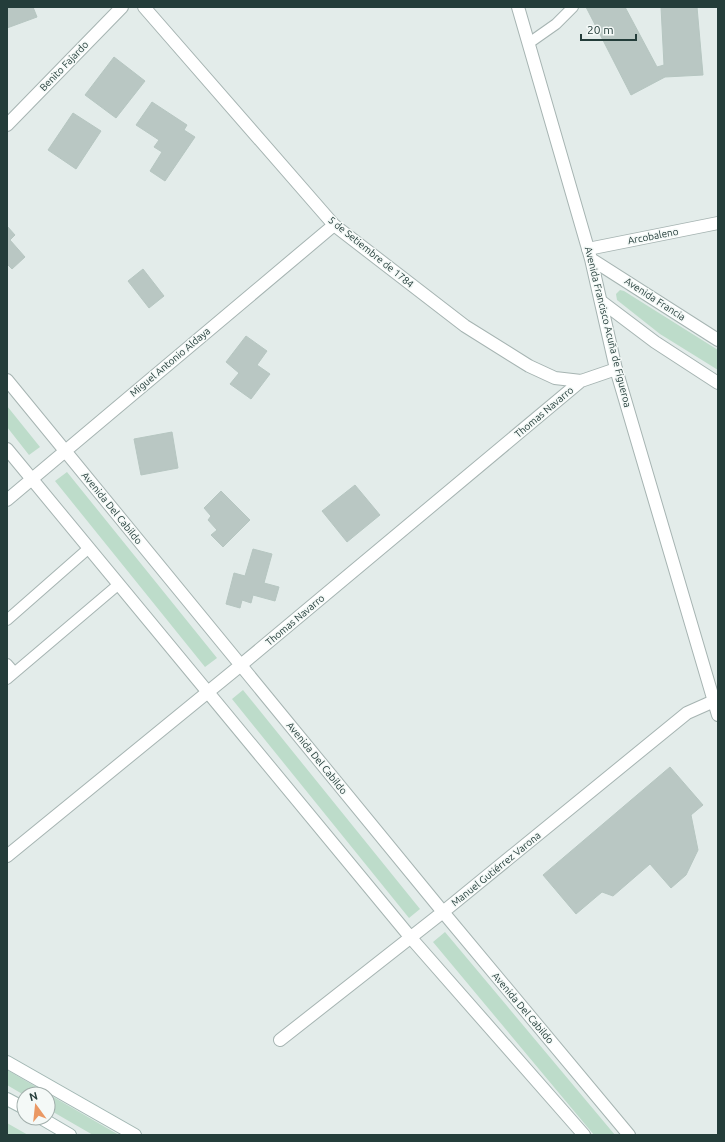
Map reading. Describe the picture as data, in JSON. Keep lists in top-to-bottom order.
{
  "streets": {
    "street": [
      "Benito Fajardo",
      "Arcobaleno",
      "5 de Setiembre de 1784",
      "Avenida Francia",
      "Avenida Francisco Acuña de Figueroa",
      "Miguel Antonio Aldaya",
      "Thomas Navarro",
      "Avenida Del Cabildo",
      "Manuel Gutiérrez Varona"
    ]
  },
  "crossings": [
    ["Arcobaleno", "Avenida Francia"],
    ["Arcobaleno", "Avenida Francisco Acuña de Figueroa"],
    ["5 de Setiembre de 1784", "Avenida Francisco Acuña de Figueroa"],
    ["5 de Setiembre de 1784", "Miguel Antonio Aldaya"],
    ["5 de Setiembre de 1784", "Thomas Navarro"],
    ["Avenida Francia", "Avenida Francisco Acuña de Figueroa"],
    ["Avenida Francisco Acuña de Figueroa", "Manuel Gutiérrez Varona"],
    ["Miguel Antonio Aldaya", "Avenida Del Cabildo"],
    ["Thomas Navarro", "Avenida Del Cabildo"],
    ["Avenida Del Cabildo", "Manuel Gutiérrez Varona"]
  ],
  "scale_bar": "20 m",
  "north": "top"
}
